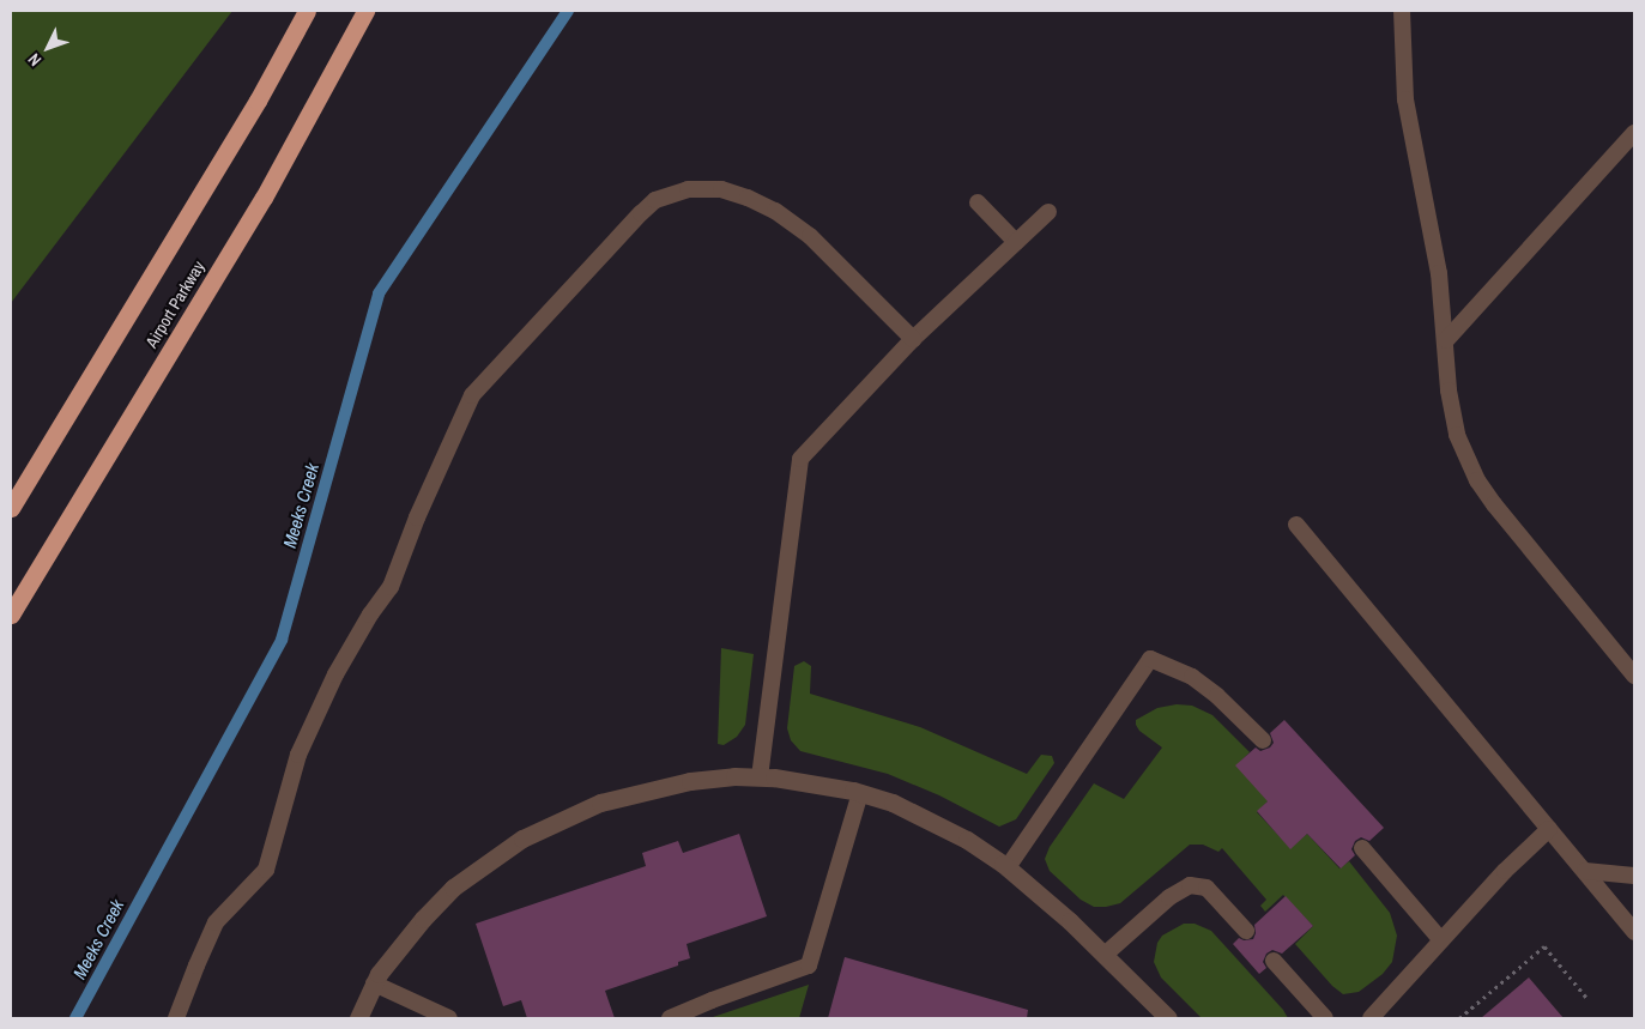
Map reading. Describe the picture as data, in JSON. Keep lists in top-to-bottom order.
{
  "streets": {
    "highway": ["Airport Parkway"]
  },
  "water": ["Meeks Creek"],
  "north": "bottom left"
}
